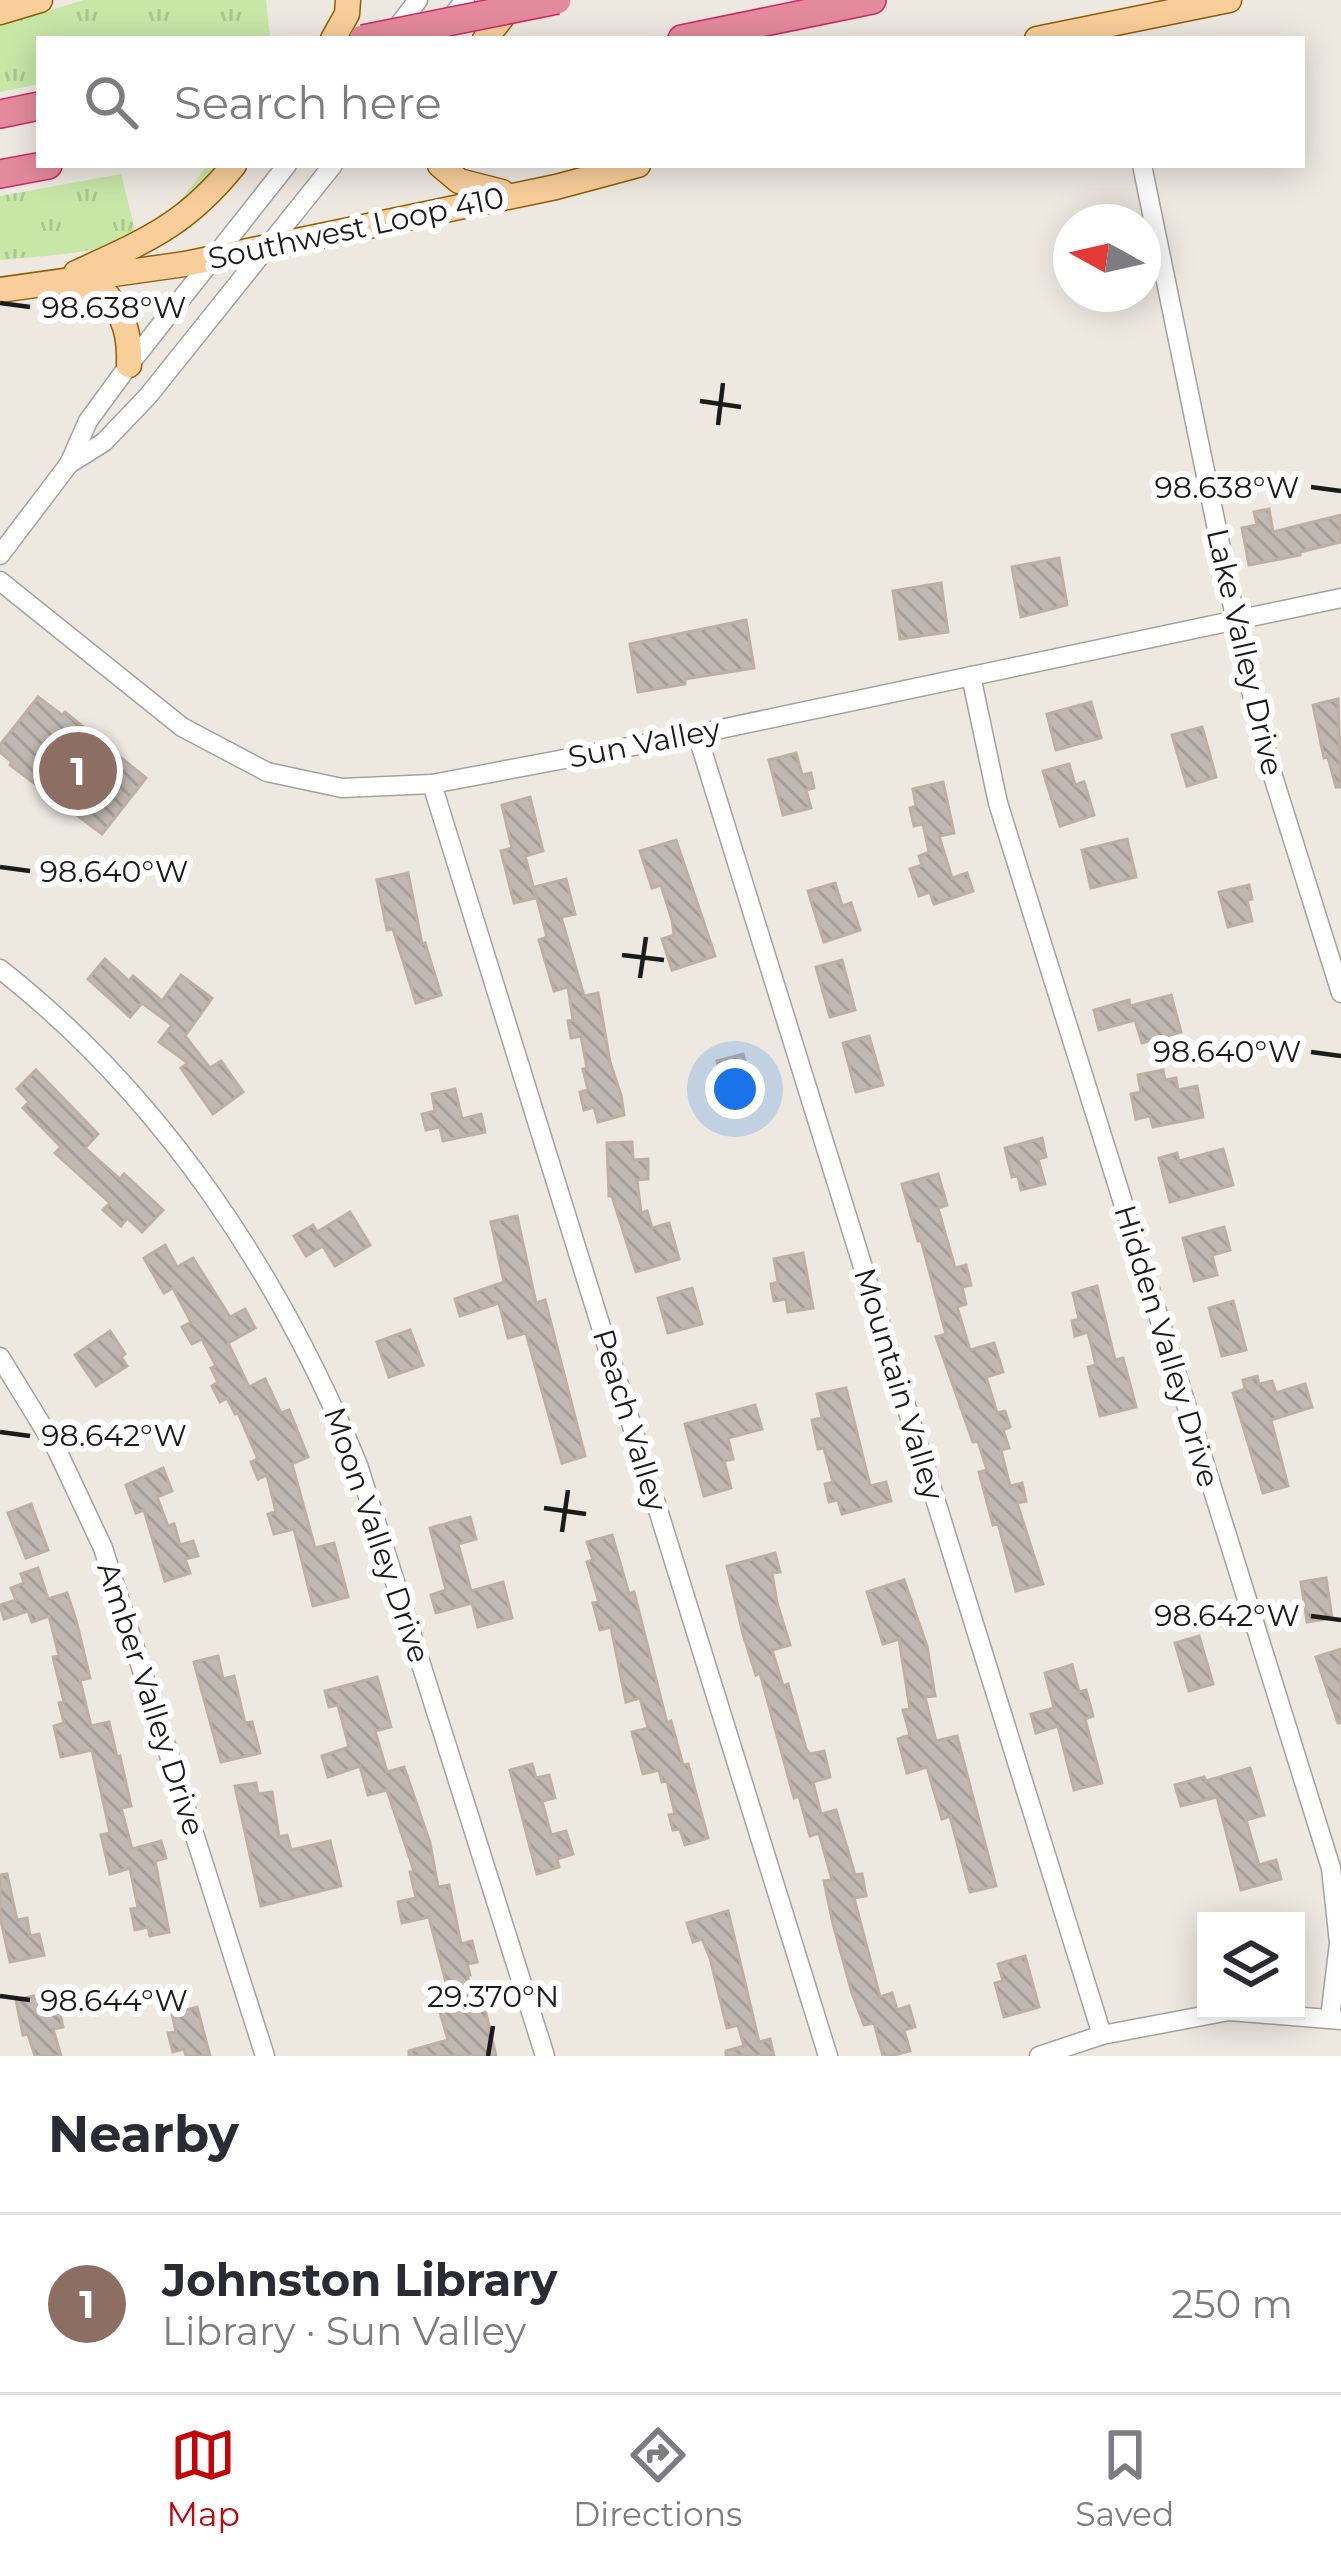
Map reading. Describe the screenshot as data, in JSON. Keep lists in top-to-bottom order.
{
  "streets": {
    "main road": ["Southwest Loop 410"],
    "street": [
      "Lake Valley Drive",
      "Sun Valley",
      "Hidden Valley Drive",
      "Mountain Valley",
      "Peach Valley",
      "Moon Valley Drive",
      "Amber Valley Drive"
    ]
  },
  "crossings": [
    ["Lake Valley Drive", "Sun Valley"],
    ["Sun Valley", "Hidden Valley Drive"],
    ["Sun Valley", "Mountain Valley"],
    ["Sun Valley", "Peach Valley"]
  ],
  "north": "left",
  "page": {
    "search": "Search here",
    "pins": "1",
    "heading": "Nearby",
    "list": [
      {
        "mark": "1",
        "name": "Johnston Library",
        "note": "Library · Sun Valley",
        "value": "250 m"
      }
    ],
    "nav": ["Map", "Directions", "Saved"]
  },
  "coordinates": [
    "98.638°W",
    "98.640°W",
    "98.642°W",
    "29.370°N",
    "98.644°W"
  ]
}
